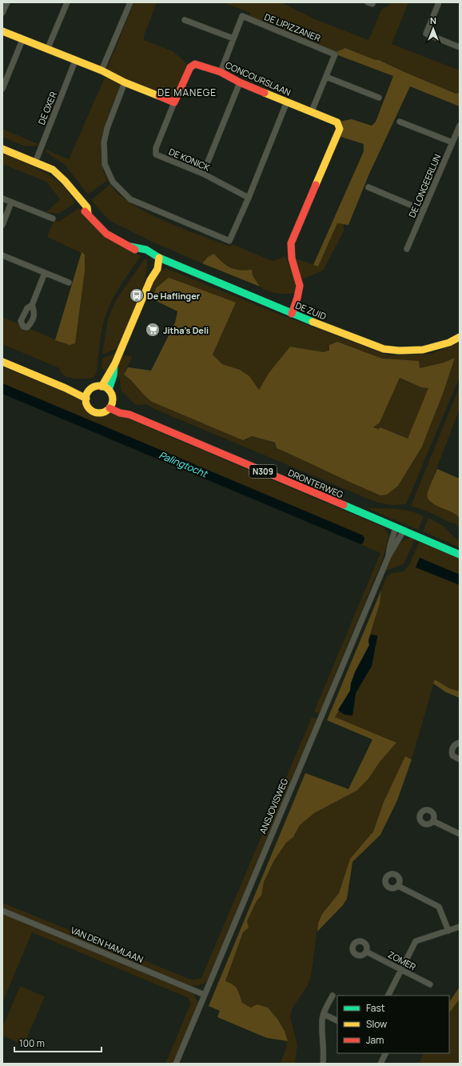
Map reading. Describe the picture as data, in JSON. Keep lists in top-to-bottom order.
{
  "streets": {
    "street": [
      "DE LIPIZZANER",
      "CONCOURSLAAN",
      "DE OXER",
      "DE KONICK",
      "DE LONGEERLIJN",
      "DE ZUID",
      "N309",
      "DRONTERWEG",
      "ANSJOVISWEG",
      "VAN DEN HAMLAAN",
      "ZOMER"
    ]
  },
  "crossings": [
    ["DE LIPIZZANER", "CONCOURSLAAN"],
    ["CONCOURSLAAN", "DE KONICK"],
    ["CONCOURSLAAN", "DE ZUID"],
    ["DE OXER", "DE ZUID"],
    ["DRONTERWEG", "ANSJOVISWEG"],
    ["ANSJOVISWEG", "VAN DEN HAMLAAN"]
  ],
  "districts": ["DE MANEGE"],
  "water": ["Palingtocht"],
  "places": {
    "bus stop": ["De Haflinger"],
    "supermarket": ["Jitha's Deli"]
  },
  "legend": ["Fast", "Slow", "Jam"],
  "scale_bar": "100 m",
  "north": "top"
}
